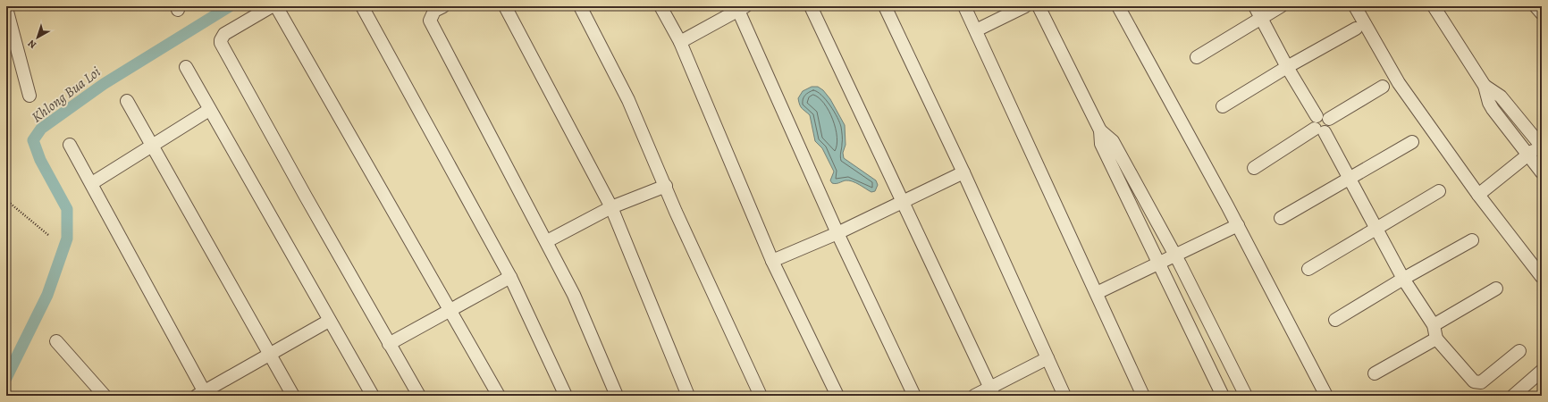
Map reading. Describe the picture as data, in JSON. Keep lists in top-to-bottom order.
{
  "water": ["Khlong Bua Loi"],
  "north": "bottom left"
}
